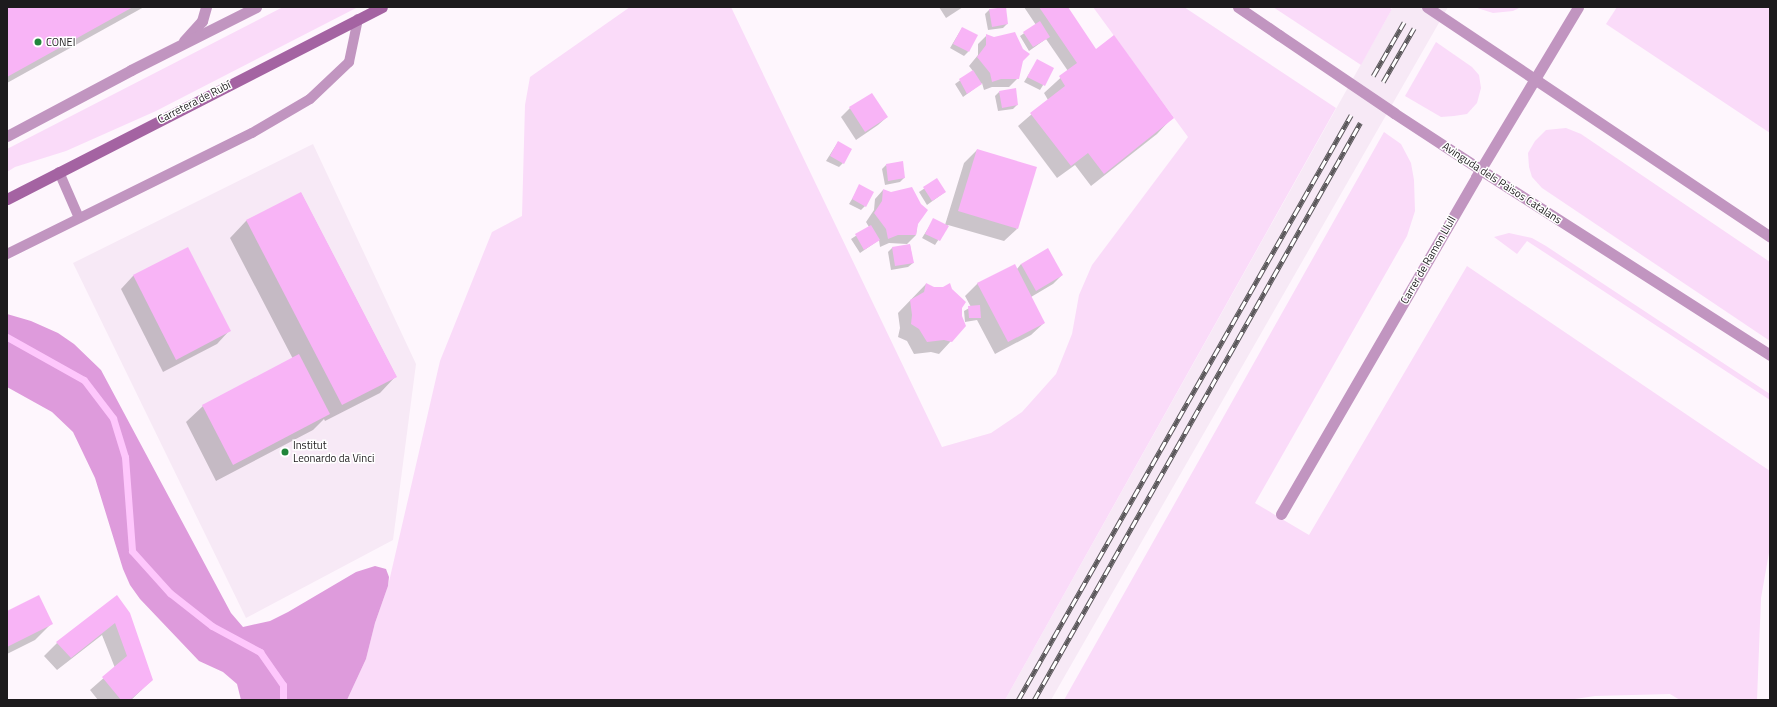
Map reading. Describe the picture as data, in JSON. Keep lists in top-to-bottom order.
{
  "streets": {
    "main road": ["Carretera de Rubí"],
    "street": ["Avinguda dels Països Catalans", "Carrer de Ramon Llull"]
  },
  "crossings": [
    ["Avinguda dels Països Catalans", "Carrer de Ramon Llull"]
  ],
  "places": ["CONEI", "Institut Leonardo da Vinci"]
}
